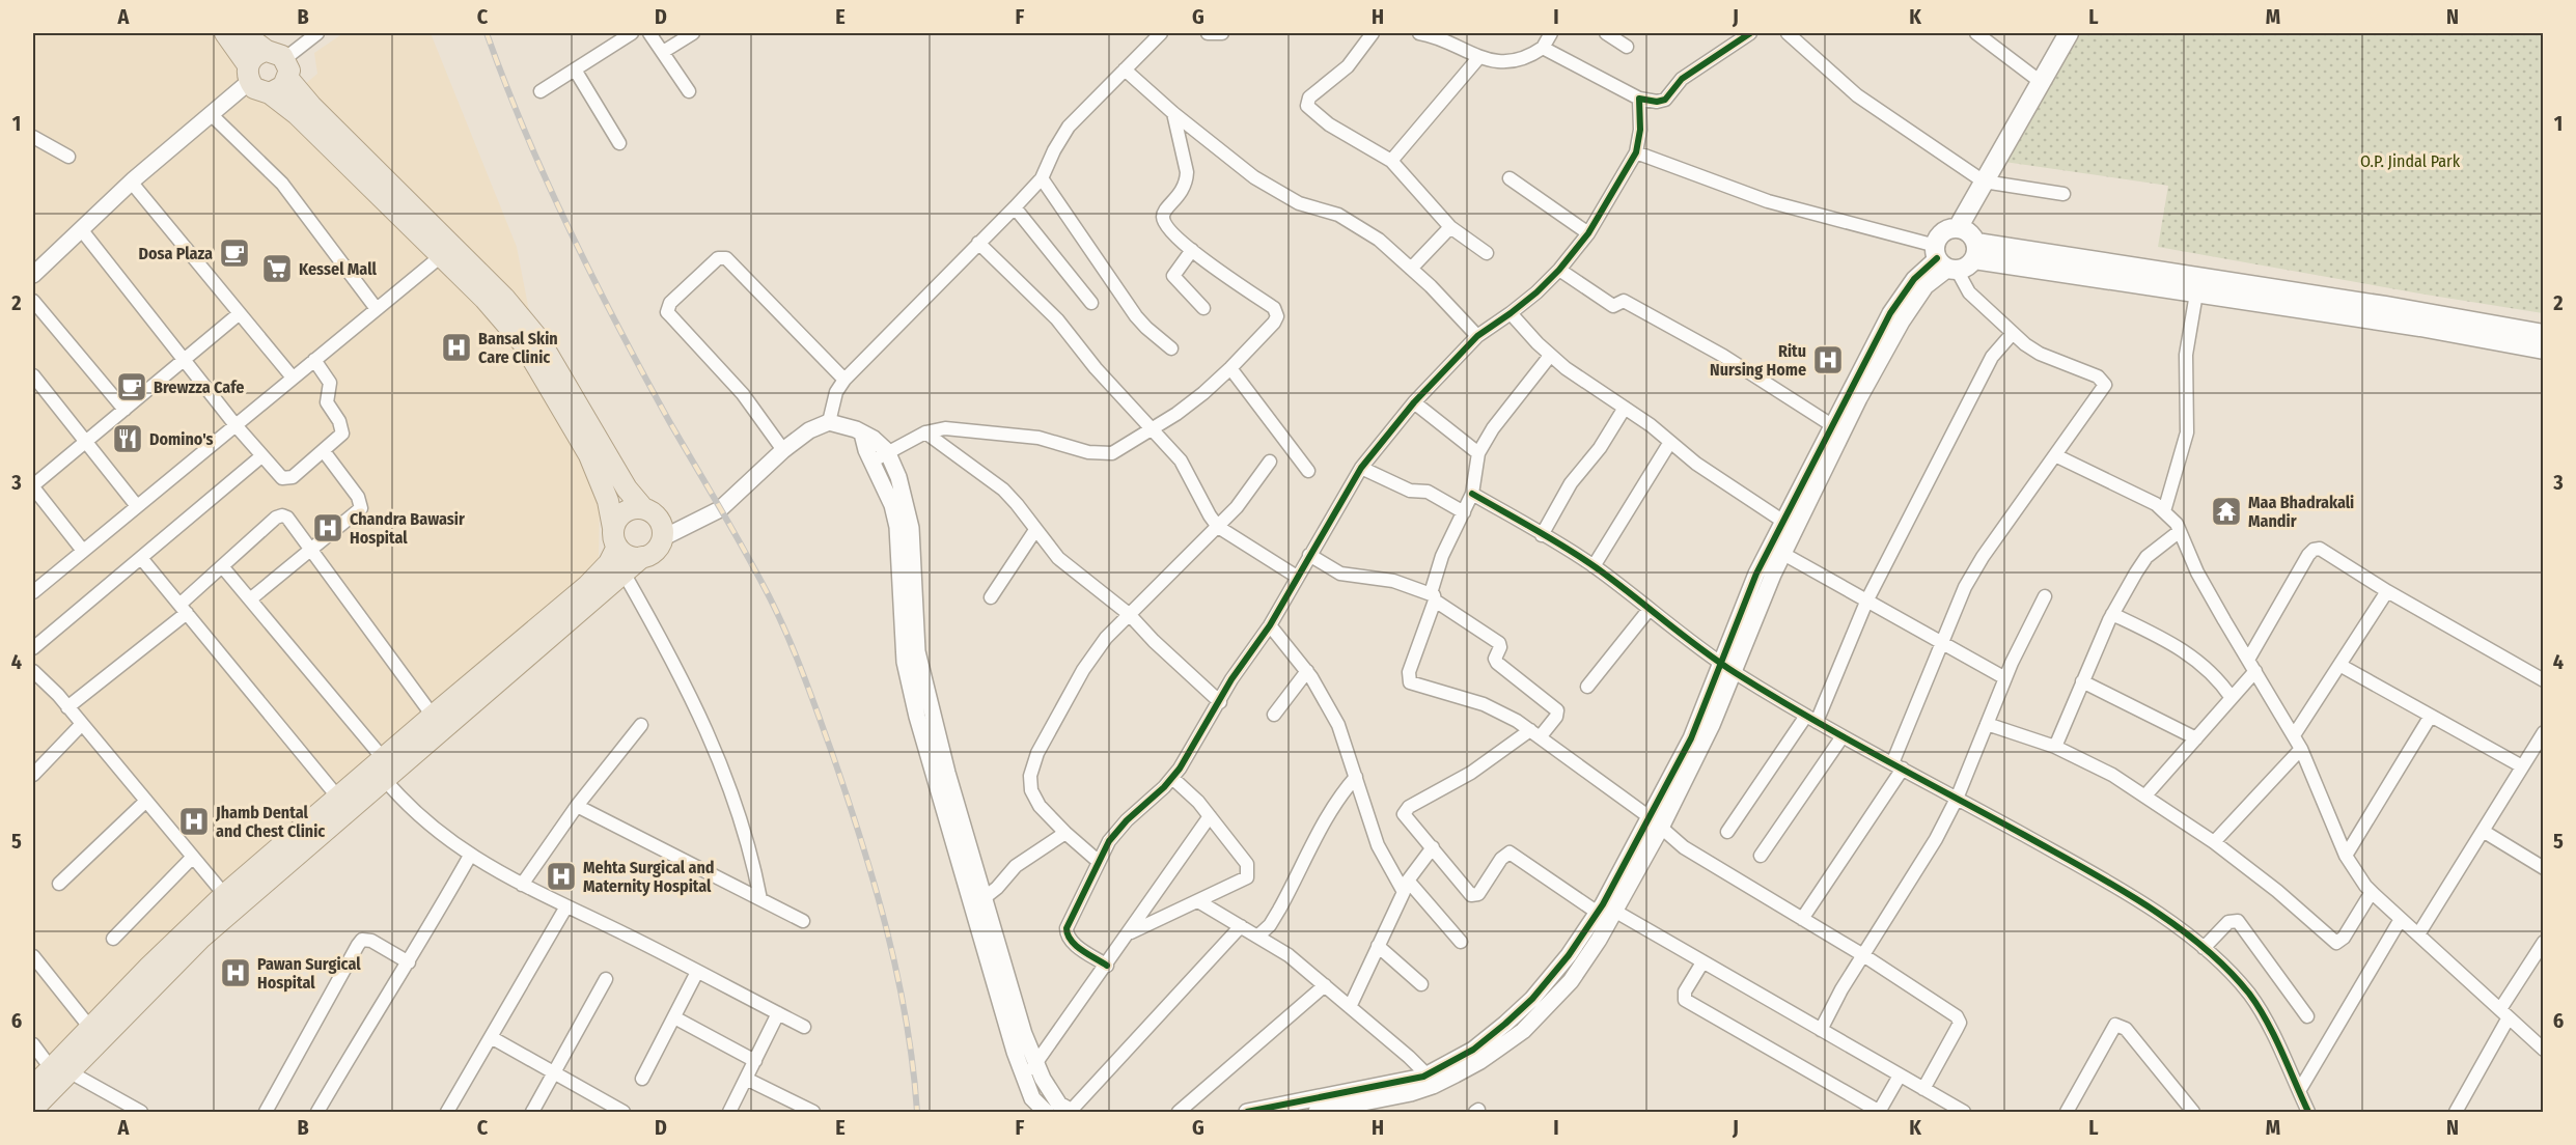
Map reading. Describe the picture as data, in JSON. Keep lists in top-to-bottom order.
{
  "parks": ["O.P. Jindal Park"],
  "places": {
    "cafe": ["Dosa Plaza", "Brewzza Cafe"],
    "supermarket": ["Kessel Mall"],
    "hospital": [
      "Bansal Skin Care Clinic",
      "Ritu Nursing Home",
      "Chandra Bawasir Hospital",
      "Jhamb Dental and Chest Clinic",
      "Mehta Surgical and Maternity Hospital",
      "Pawan Surgical Hospital"
    ],
    "restaurant": ["Domino's"],
    "temple": ["Maa Bhadrakali Mandir"]
  },
  "grid": {
    "columns": [
      "A",
      "B",
      "C",
      "D",
      "E",
      "F",
      "G",
      "H",
      "I",
      "J",
      "K",
      "L",
      "M",
      "N"
    ],
    "rows": [
      "1",
      "2",
      "3",
      "4",
      "5",
      "6"
    ]
  }
}
